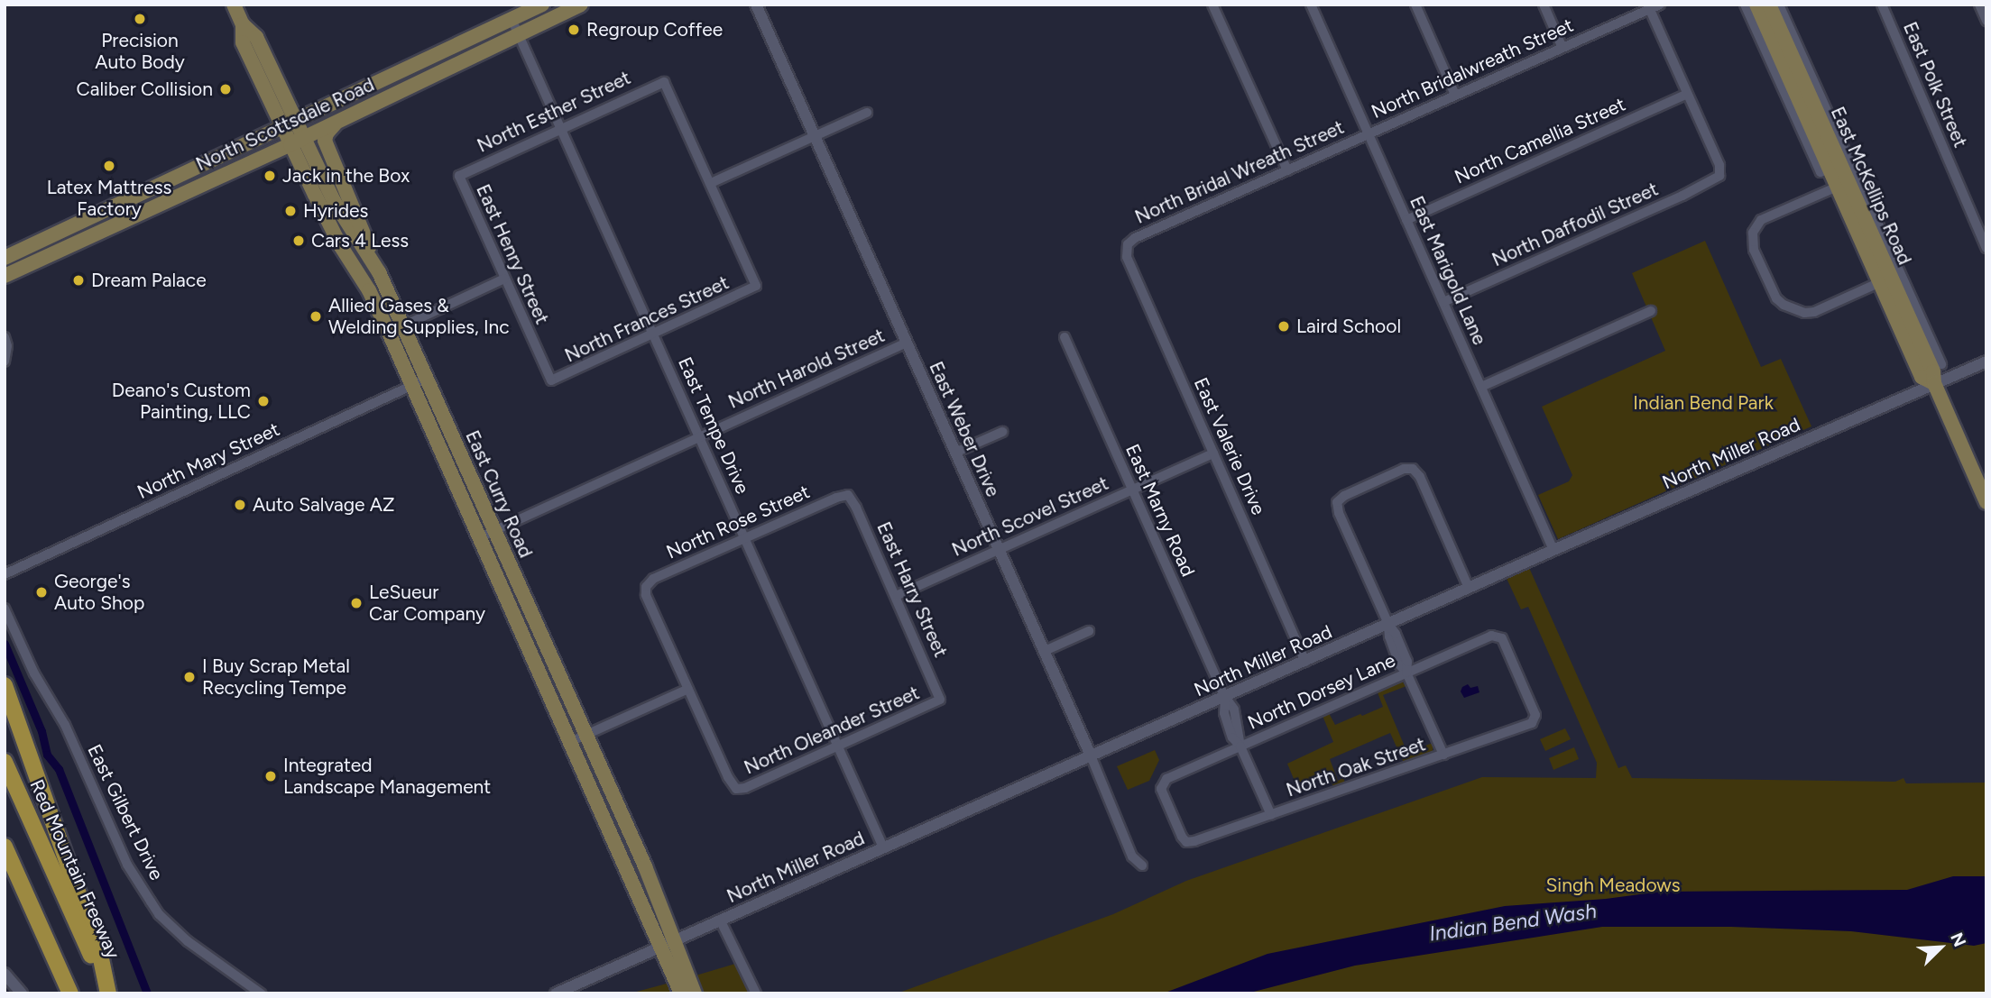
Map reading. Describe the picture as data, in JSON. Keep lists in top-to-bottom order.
{
  "streets": {
    "highway": ["Red Mountain Freeway"],
    "main road": ["North Scottsdale Road", "East McKellips Road", "East Curry Road"],
    "street": [
      "North Bridalwreath Street",
      "East Polk Street",
      "North Esther Street",
      "North Camellia Street",
      "North Bridal Wreath Street",
      "North Daffodil Street",
      "East Henry Street",
      "East Marigold Lane",
      "North Frances Street",
      "North Harold Street",
      "East Tempe Drive",
      "East Weber Drive",
      "East Valerie Drive",
      "North Miller Road",
      "North Mary Street",
      "East Marny Road",
      "North Scovel Street",
      "North Rose Street",
      "East Harry Street",
      "North Dorsey Lane",
      "North Oleander Street",
      "North Oak Street",
      "East Gilbert Drive"
    ]
  },
  "crossings": [
    ["North Bridalwreath Street", "North Bridal Wreath Street"],
    ["North Bridalwreath Street", "East Marigold Lane"],
    ["North Esther Street", "East Henry Street"],
    ["North Esther Street", "North Frances Street"],
    ["North Esther Street", "East Tempe Drive"],
    ["North Scottsdale Road", "East Tempe Drive"],
    ["North Scottsdale Road", "East Curry Road"],
    ["North Camellia Street", "North Daffodil Street"],
    ["North Camellia Street", "East Marigold Lane"],
    ["North Bridal Wreath Street", "East Marigold Lane"],
    ["North Bridal Wreath Street", "East Valerie Drive"],
    ["East McKellips Road", "North Miller Road"],
    ["North Daffodil Street", "East Marigold Lane"],
    ["East Henry Street", "North Frances Street"],
    ["East Marigold Lane", "North Miller Road"],
    ["North Frances Street", "East Tempe Drive"],
    ["North Harold Street", "East Tempe Drive"],
    ["North Harold Street", "East Weber Drive"],
    ["North Harold Street", "East Curry Road"],
    ["East Tempe Drive", "North Miller Road"],
    ["East Tempe Drive", "North Rose Street"],
    ["East Tempe Drive", "North Oleander Street"],
    ["East Weber Drive", "North Miller Road"],
    ["East Weber Drive", "North Scovel Street"],
    ["East Valerie Drive", "North Miller Road"],
    ["East Valerie Drive", "North Scovel Street"],
    ["North Miller Road", "East Curry Road"],
    ["North Miller Road", "East Marny Road"],
    ["North Mary Street", "East Curry Road"],
    ["East Marny Road", "North Scovel Street"],
    ["East Marny Road", "North Dorsey Lane"],
    ["East Marny Road", "North Oak Street"],
    ["North Scovel Street", "East Harry Street"],
    ["North Rose Street", "East Harry Street"],
    ["North Rose Street", "North Oleander Street"],
    ["East Harry Street", "North Oleander Street"],
    ["North Dorsey Lane", "North Oak Street"]
  ],
  "water": ["Indian Bend Wash"],
  "parks": ["Indian Bend Park", "Singh Meadows"],
  "places": [
    "Precision Auto Body",
    "Regroup Coffee",
    "Caliber Collision",
    "Latex Mattress Factory",
    "Jack in the Box",
    "Hyrides",
    "Cars 4 Less",
    "Dream Palace",
    "Allied Gases & Welding Supplies, Inc",
    "Laird School",
    "Deano's Custom Painting, LLC",
    "Auto Salvage AZ",
    "George's Auto Shop",
    "LeSueur Car Company",
    "I Buy Scrap Metal Recycling Tempe",
    "Integrated Landscape Management"
  ],
  "north": "top right"
}
